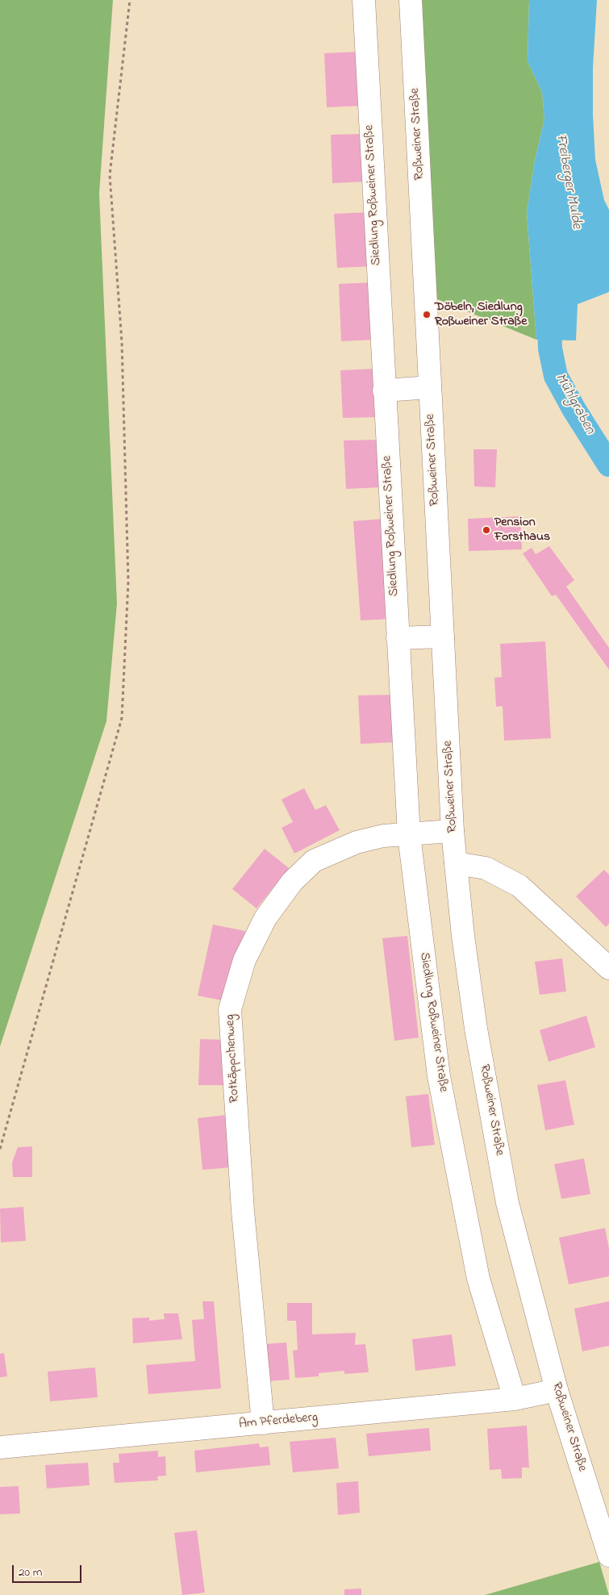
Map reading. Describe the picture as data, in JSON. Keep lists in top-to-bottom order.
{
  "streets": {
    "street": [
      "Roßweiner Straße",
      "Siedlung Roßweiner Straße",
      "Rotkäppchenweg",
      "Am Pferdeberg"
    ]
  },
  "crossings": [
    ["Roßweiner Straße", "Rotkäppchenweg"],
    ["Roßweiner Straße", "Am Pferdeberg"],
    ["Siedlung Roßweiner Straße", "Rotkäppchenweg"],
    ["Siedlung Roßweiner Straße", "Am Pferdeberg"],
    ["Rotkäppchenweg", "Am Pferdeberg"]
  ],
  "water": ["Freiberger Mulde", "Mühlgraben"],
  "places": ["Döbeln, Siedlung Roßweiner Straße", "Pension Forsthaus"],
  "scale_bar": "20 m"
}
